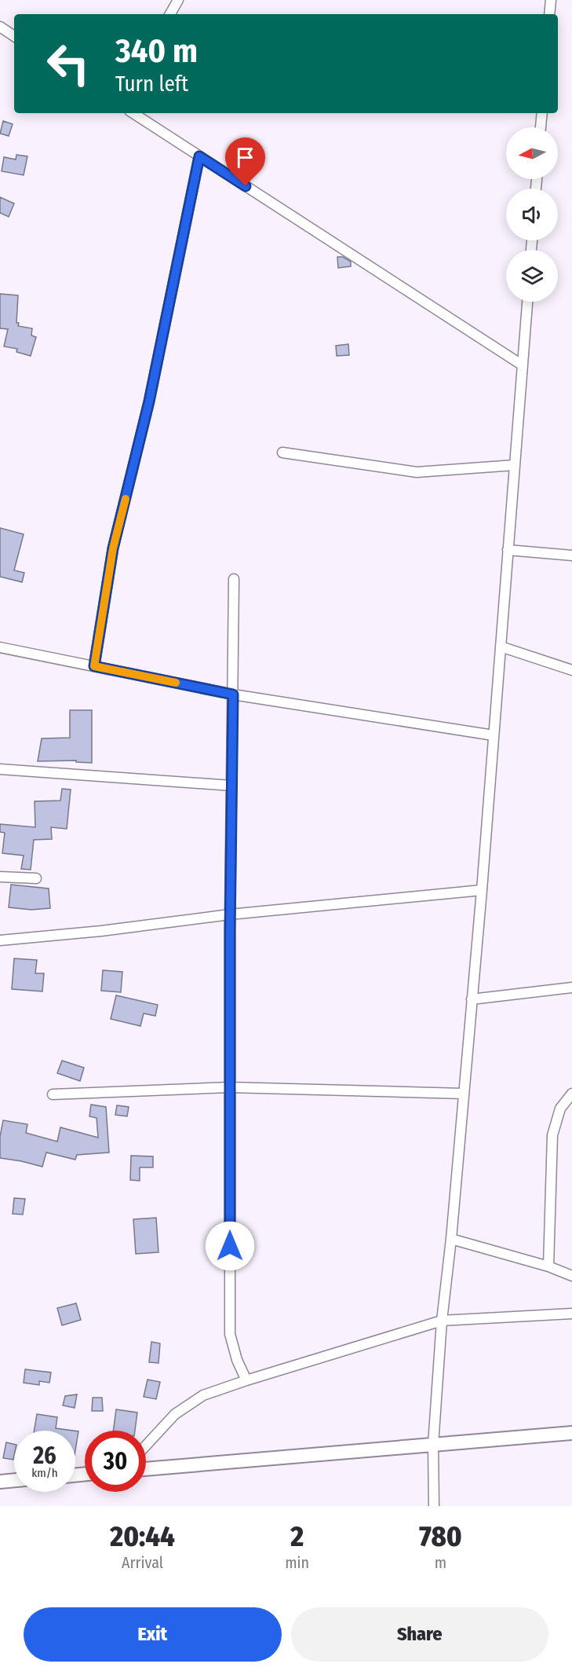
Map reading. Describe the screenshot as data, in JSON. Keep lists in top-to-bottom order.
{
  "north": "left",
  "page": {
    "turn": ["340 m", "Turn left"],
    "speed": "26 km/h",
    "limit": "30",
    "eta": [
      "20:44",
      "Arrival",
      "2",
      "min",
      "780",
      "m"
    ],
    "buttons": ["Exit", "Share"]
  }
}
